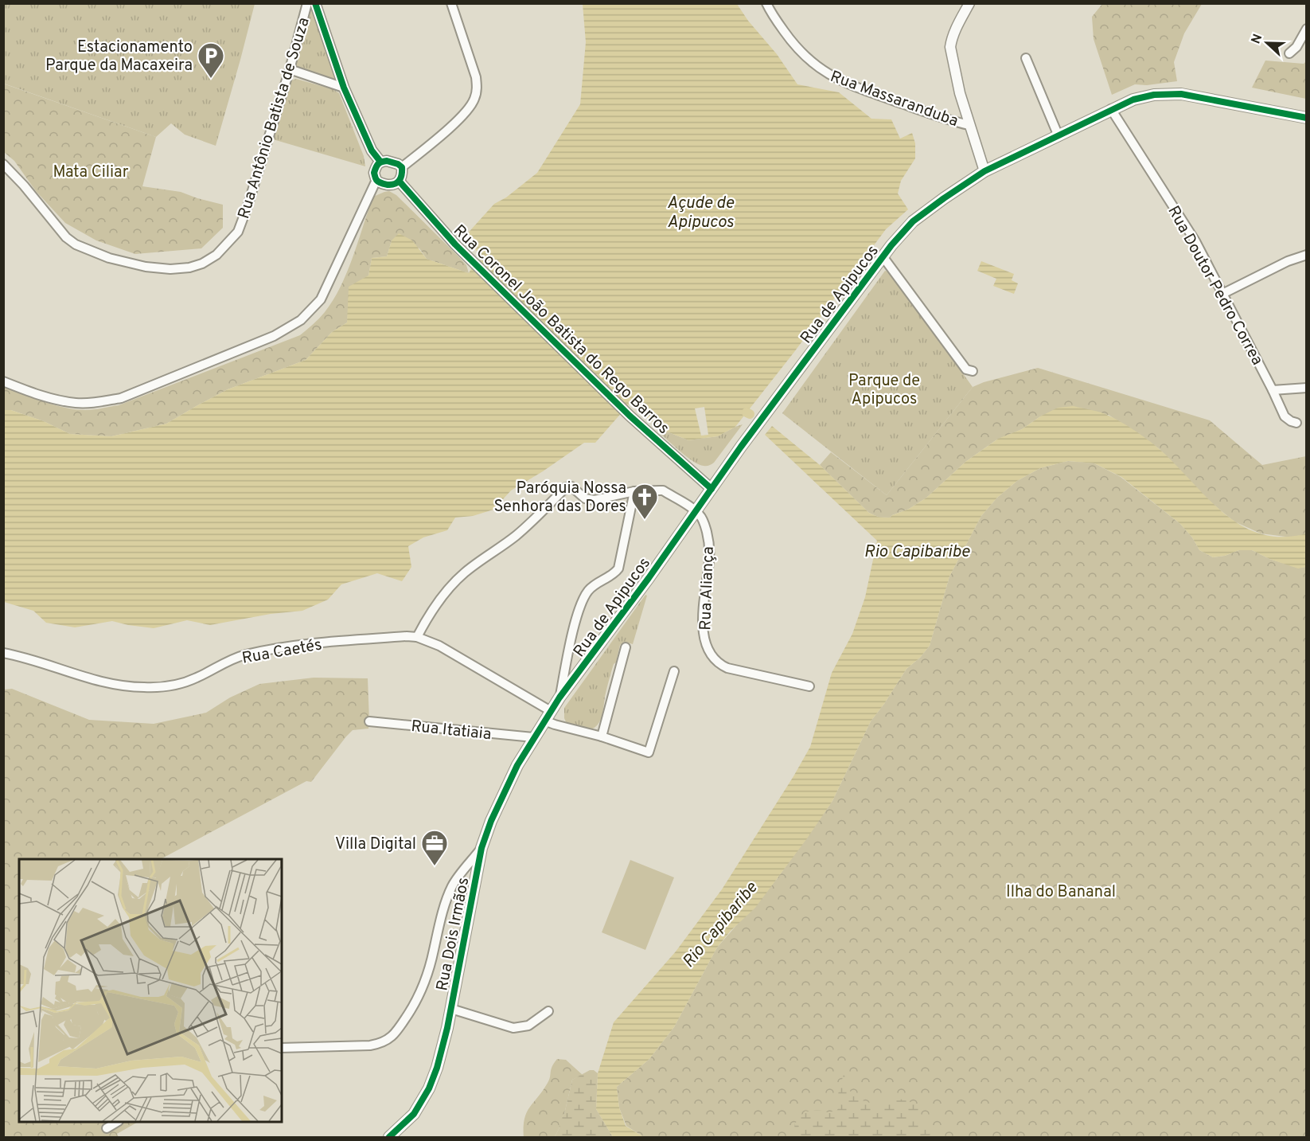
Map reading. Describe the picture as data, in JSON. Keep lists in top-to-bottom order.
{
  "streets": {
    "main road": ["Rua de Apipucos", "Rua Dois Irmãos"],
    "street": [
      "Rua Massaranduba",
      "Rua Antônio Batista de Souza",
      "Rua Doutor Pedro Correa",
      "Rua Coronel João Batista do Rego Barros",
      "Rua Aliança",
      "Rua Caetés",
      "Rua Itatiaia"
    ]
  },
  "crossings": [
    ["Rua Doutor Pedro Correa", "Rua de Apipucos"],
    ["Rua de Apipucos", "Rua Coronel João Batista do Rego Barros"],
    ["Rua de Apipucos", "Rua Aliança"],
    ["Rua de Apipucos", "Rua Caetés"],
    ["Rua de Apipucos", "Rua Itatiaia"],
    ["Rua de Apipucos", "Rua Dois Irmãos"],
    ["Rua Itatiaia", "Rua Dois Irmãos"]
  ],
  "water": ["Açude de Apipucos", "Rio Capibaribe"],
  "parks": ["Mata Ciliar", "Parque de Apipucos", "Ilha do Bananal"],
  "places": {
    "parking": ["Estacionamento Parque da Macaxeira"],
    "church": ["Paróquia Nossa Senhora das Dores"],
    "office": ["Villa Digital"]
  },
  "north": "left"
}
